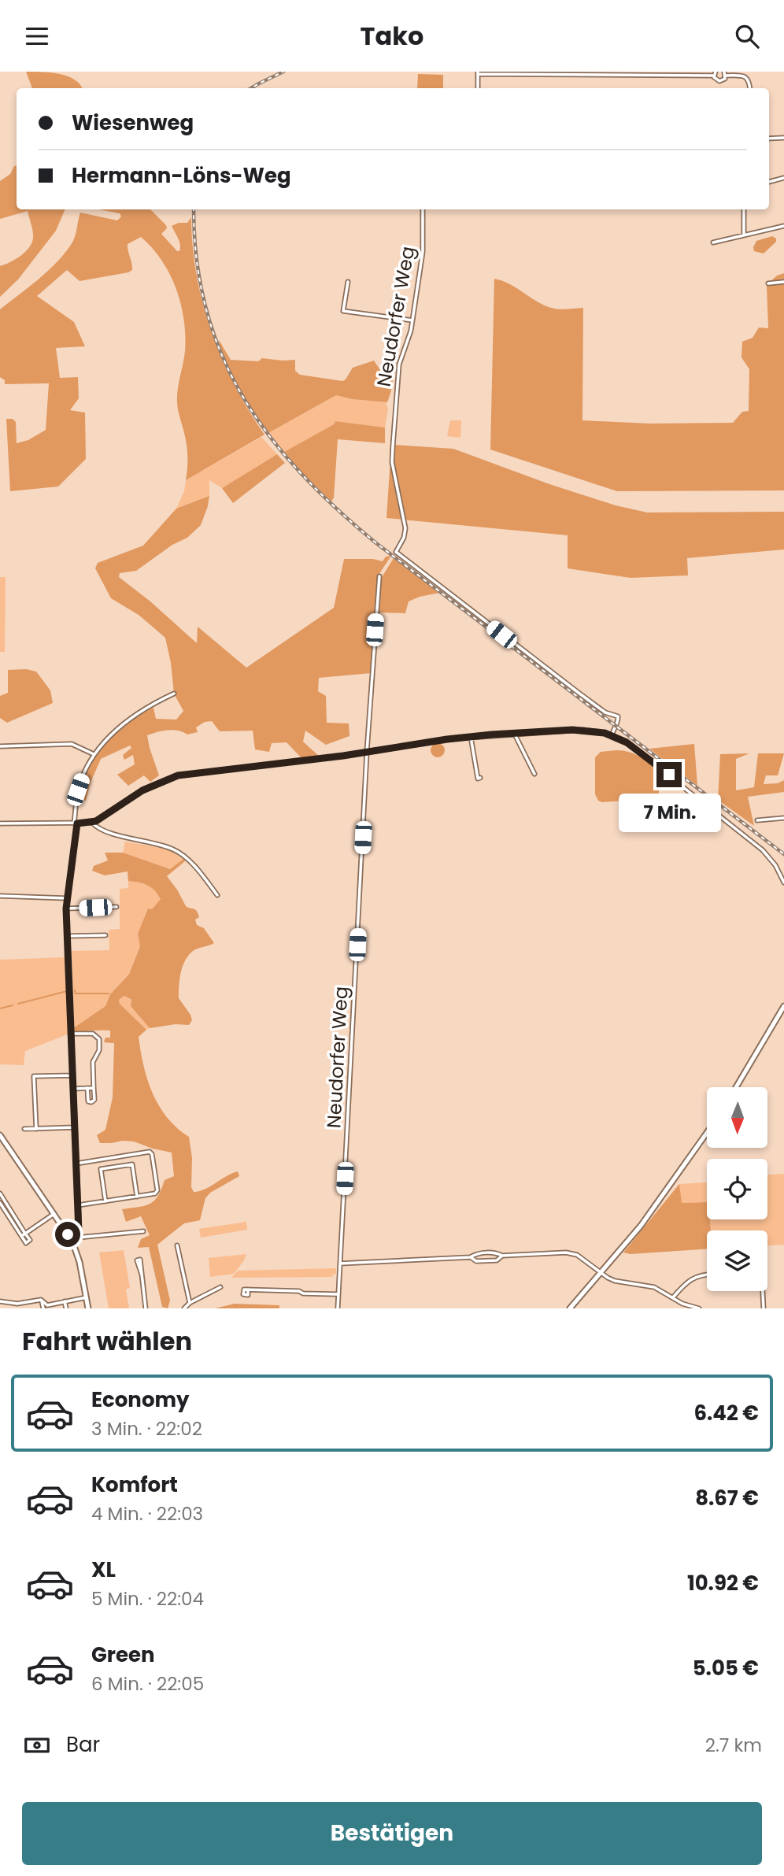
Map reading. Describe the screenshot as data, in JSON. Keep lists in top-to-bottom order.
{
  "streets": {
    "street": ["Neudorfer Weg"]
  },
  "north": "bottom",
  "page": {
    "header": "Tako",
    "banner": ["Wiesenweg", "Hermann-Löns-Weg"],
    "bubble": "7 Min.",
    "heading": "Fahrt wählen",
    "list": [
      {
        "name": "Economy",
        "note": "3 Min. · 22:02",
        "value": "6.42 €"
      },
      {
        "name": "Komfort",
        "note": "4 Min. · 22:03",
        "value": "8.67 €"
      },
      {
        "name": "XL",
        "note": "5 Min. · 22:04",
        "value": "10.92 €"
      },
      {
        "name": "Green",
        "note": "6 Min. · 22:05",
        "value": "5.05 €"
      }
    ],
    "pay": ["Bar", "2.7 km"],
    "buttons": "Bestätigen"
  }
}
